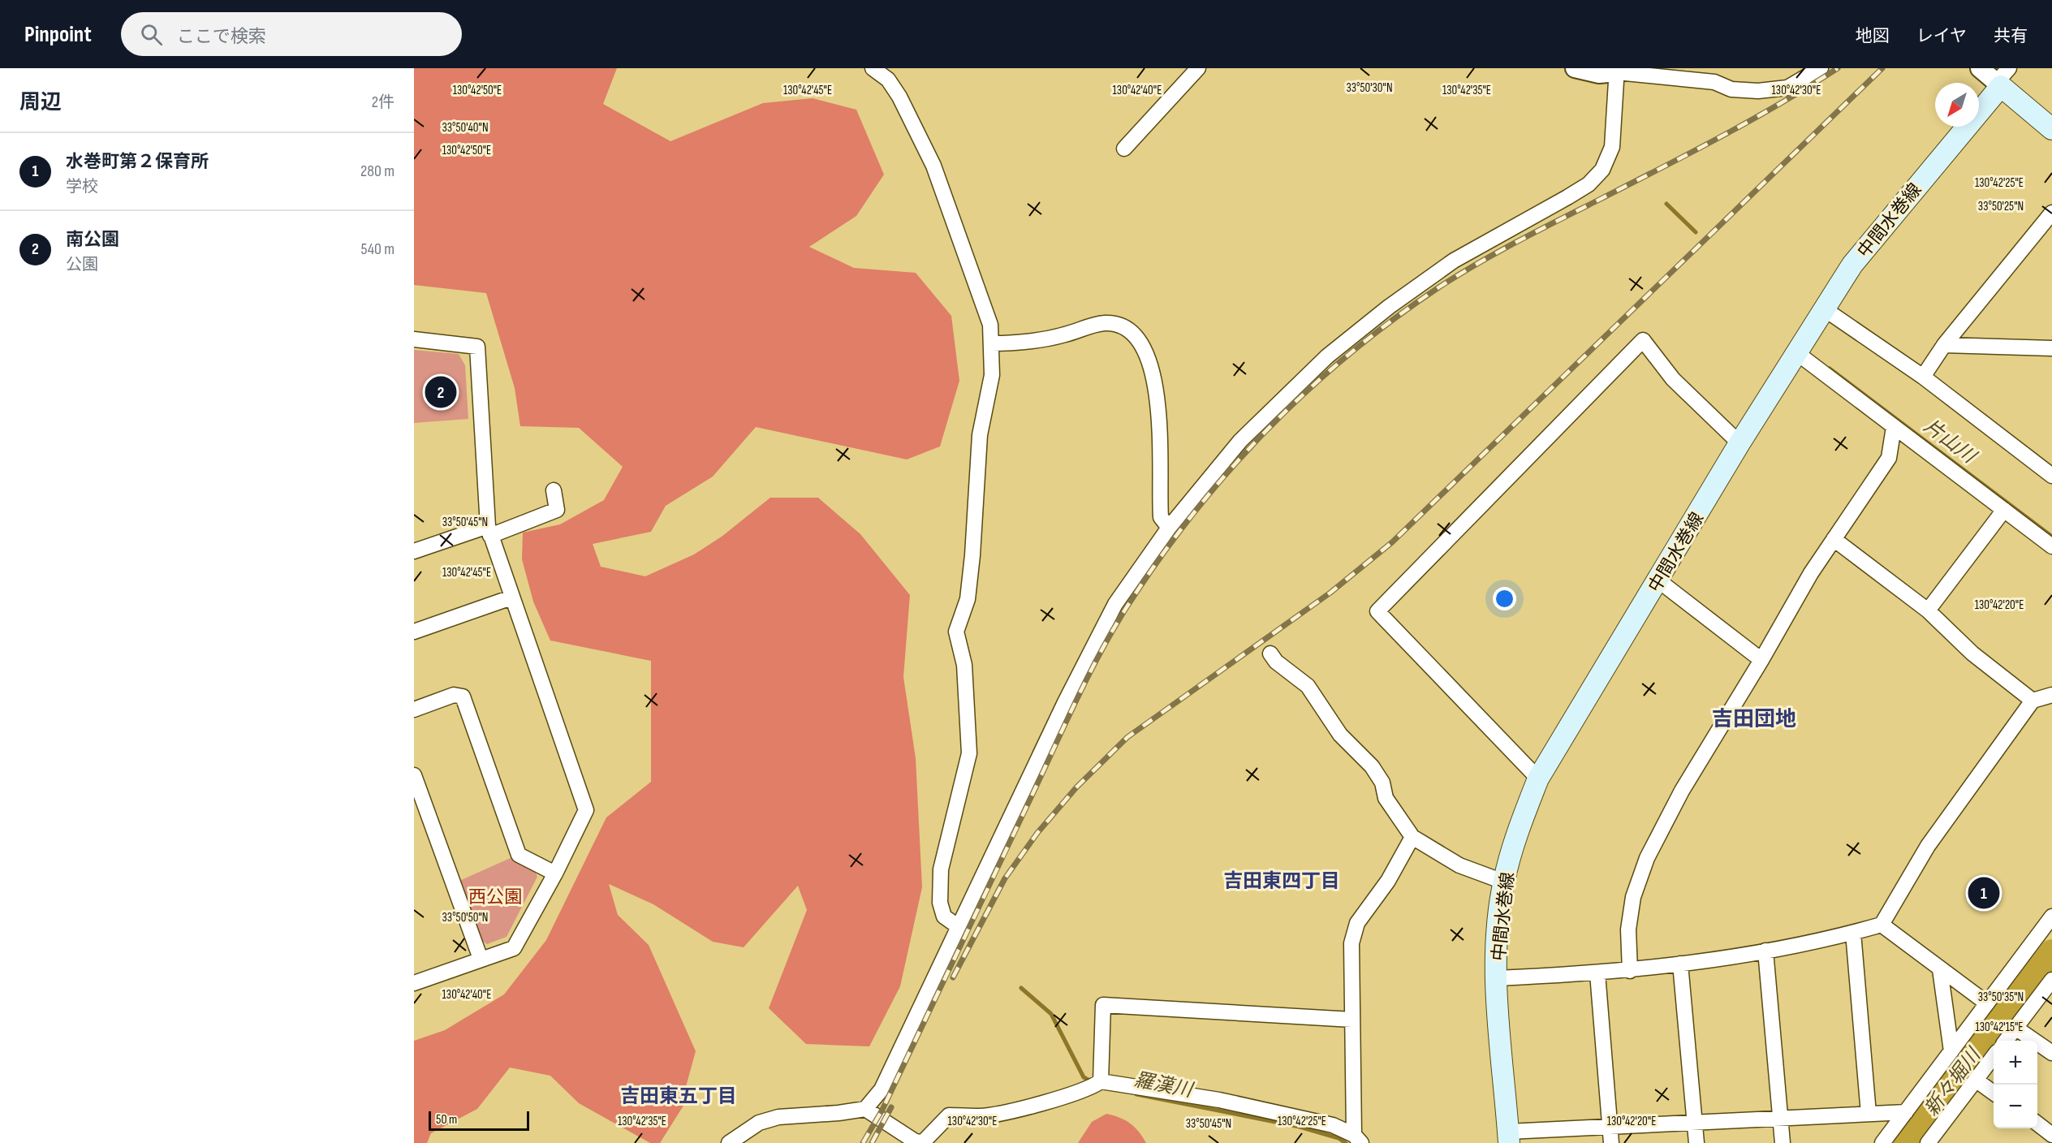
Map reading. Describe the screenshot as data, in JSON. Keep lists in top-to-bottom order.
{
  "streets": {
    "main road": ["中間水巻線"]
  },
  "districts": ["吉田団地", "吉田東四丁目", "吉田東五丁目"],
  "water": ["片山川", "新々堀川", "羅漢川"],
  "parks": ["西公園"],
  "scale_bar": "50 m",
  "north": "bottom left",
  "page": {
    "header": "Pinpoint",
    "search": "ここで検索",
    "nav": ["地図", "レイヤ", "共有"],
    "heading": ["周辺", "2件"],
    "list": [
      {
        "mark": "1",
        "name": "水巻町第２保育所",
        "note": "学校",
        "value": "280 m"
      },
      {
        "mark": "2",
        "name": "南公園",
        "note": "公園",
        "value": "540 m"
      }
    ],
    "pins": ["2", "1"],
    "map_buttons": ["+", "−"],
    "scale": "50 m"
  },
  "coordinates": [
    "33°50'30\"N",
    "130°42'45\"E",
    "130°42'50\"E",
    "130°42'40\"E",
    "130°42'35\"E",
    "130°42'30\"E",
    "33°50'40\"N",
    "130°42'25\"E",
    "33°50'25\"N",
    "33°50'45\"N",
    "130°42'20\"E",
    "33°50'50\"N",
    "33°50'35\"N",
    "130°42'15\"E"
  ]
}
